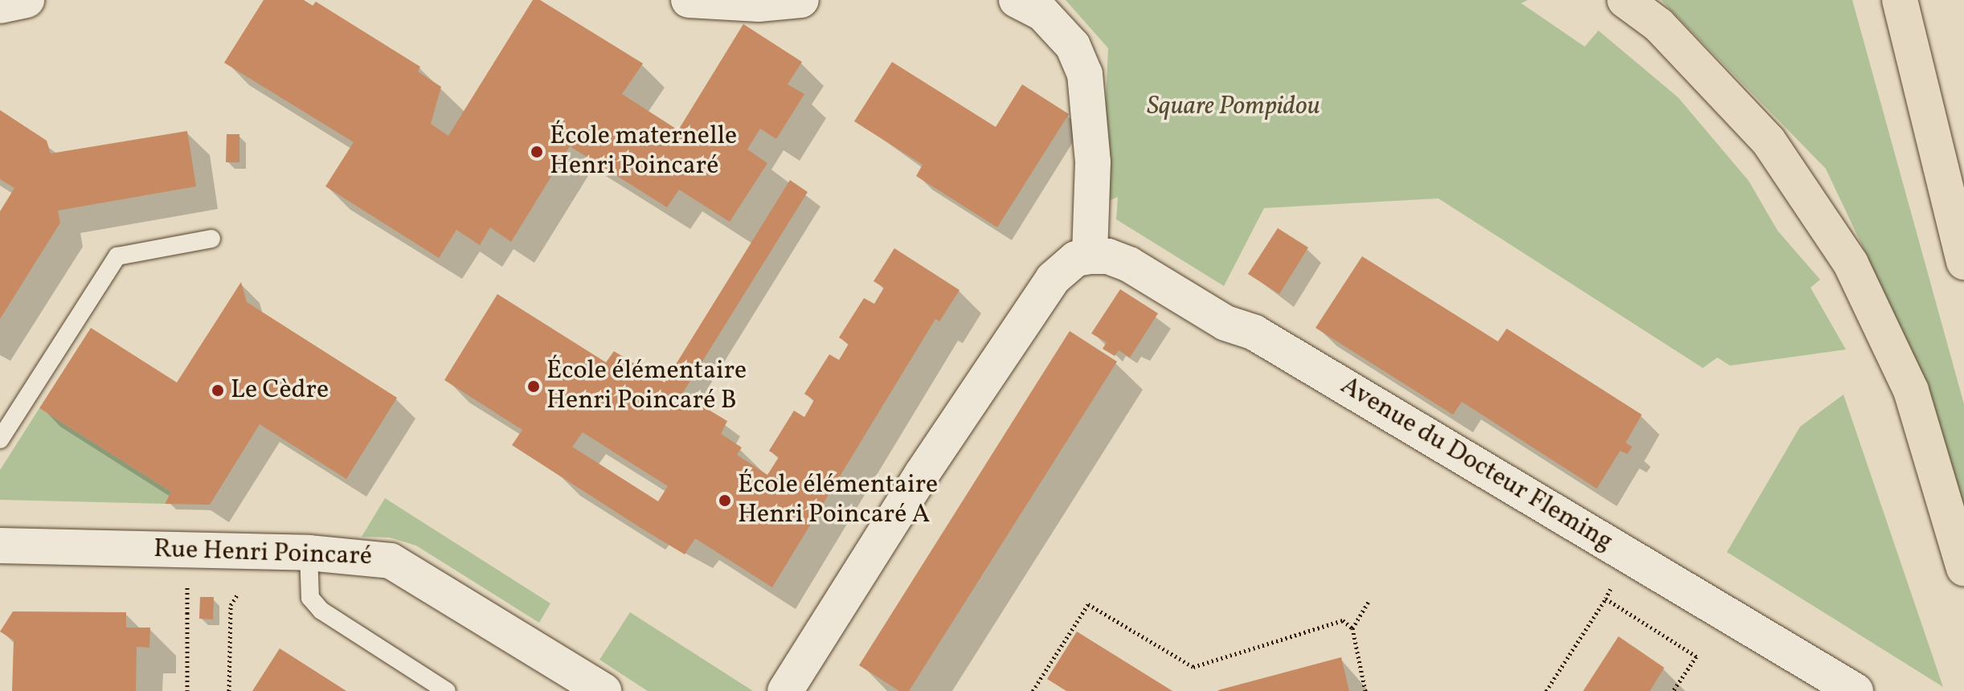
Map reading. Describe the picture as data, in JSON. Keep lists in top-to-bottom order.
{
  "streets": {
    "street": ["Avenue du Docteur Fleming", "Rue Henri Poincaré"]
  },
  "parks": ["Square Pompidou"],
  "places": [
    "École maternelle Henri Poincaré",
    "École élémentaire Henri Poincaré B",
    "Le Cèdre",
    "École élémentaire Henri Poincaré A"
  ]
}
